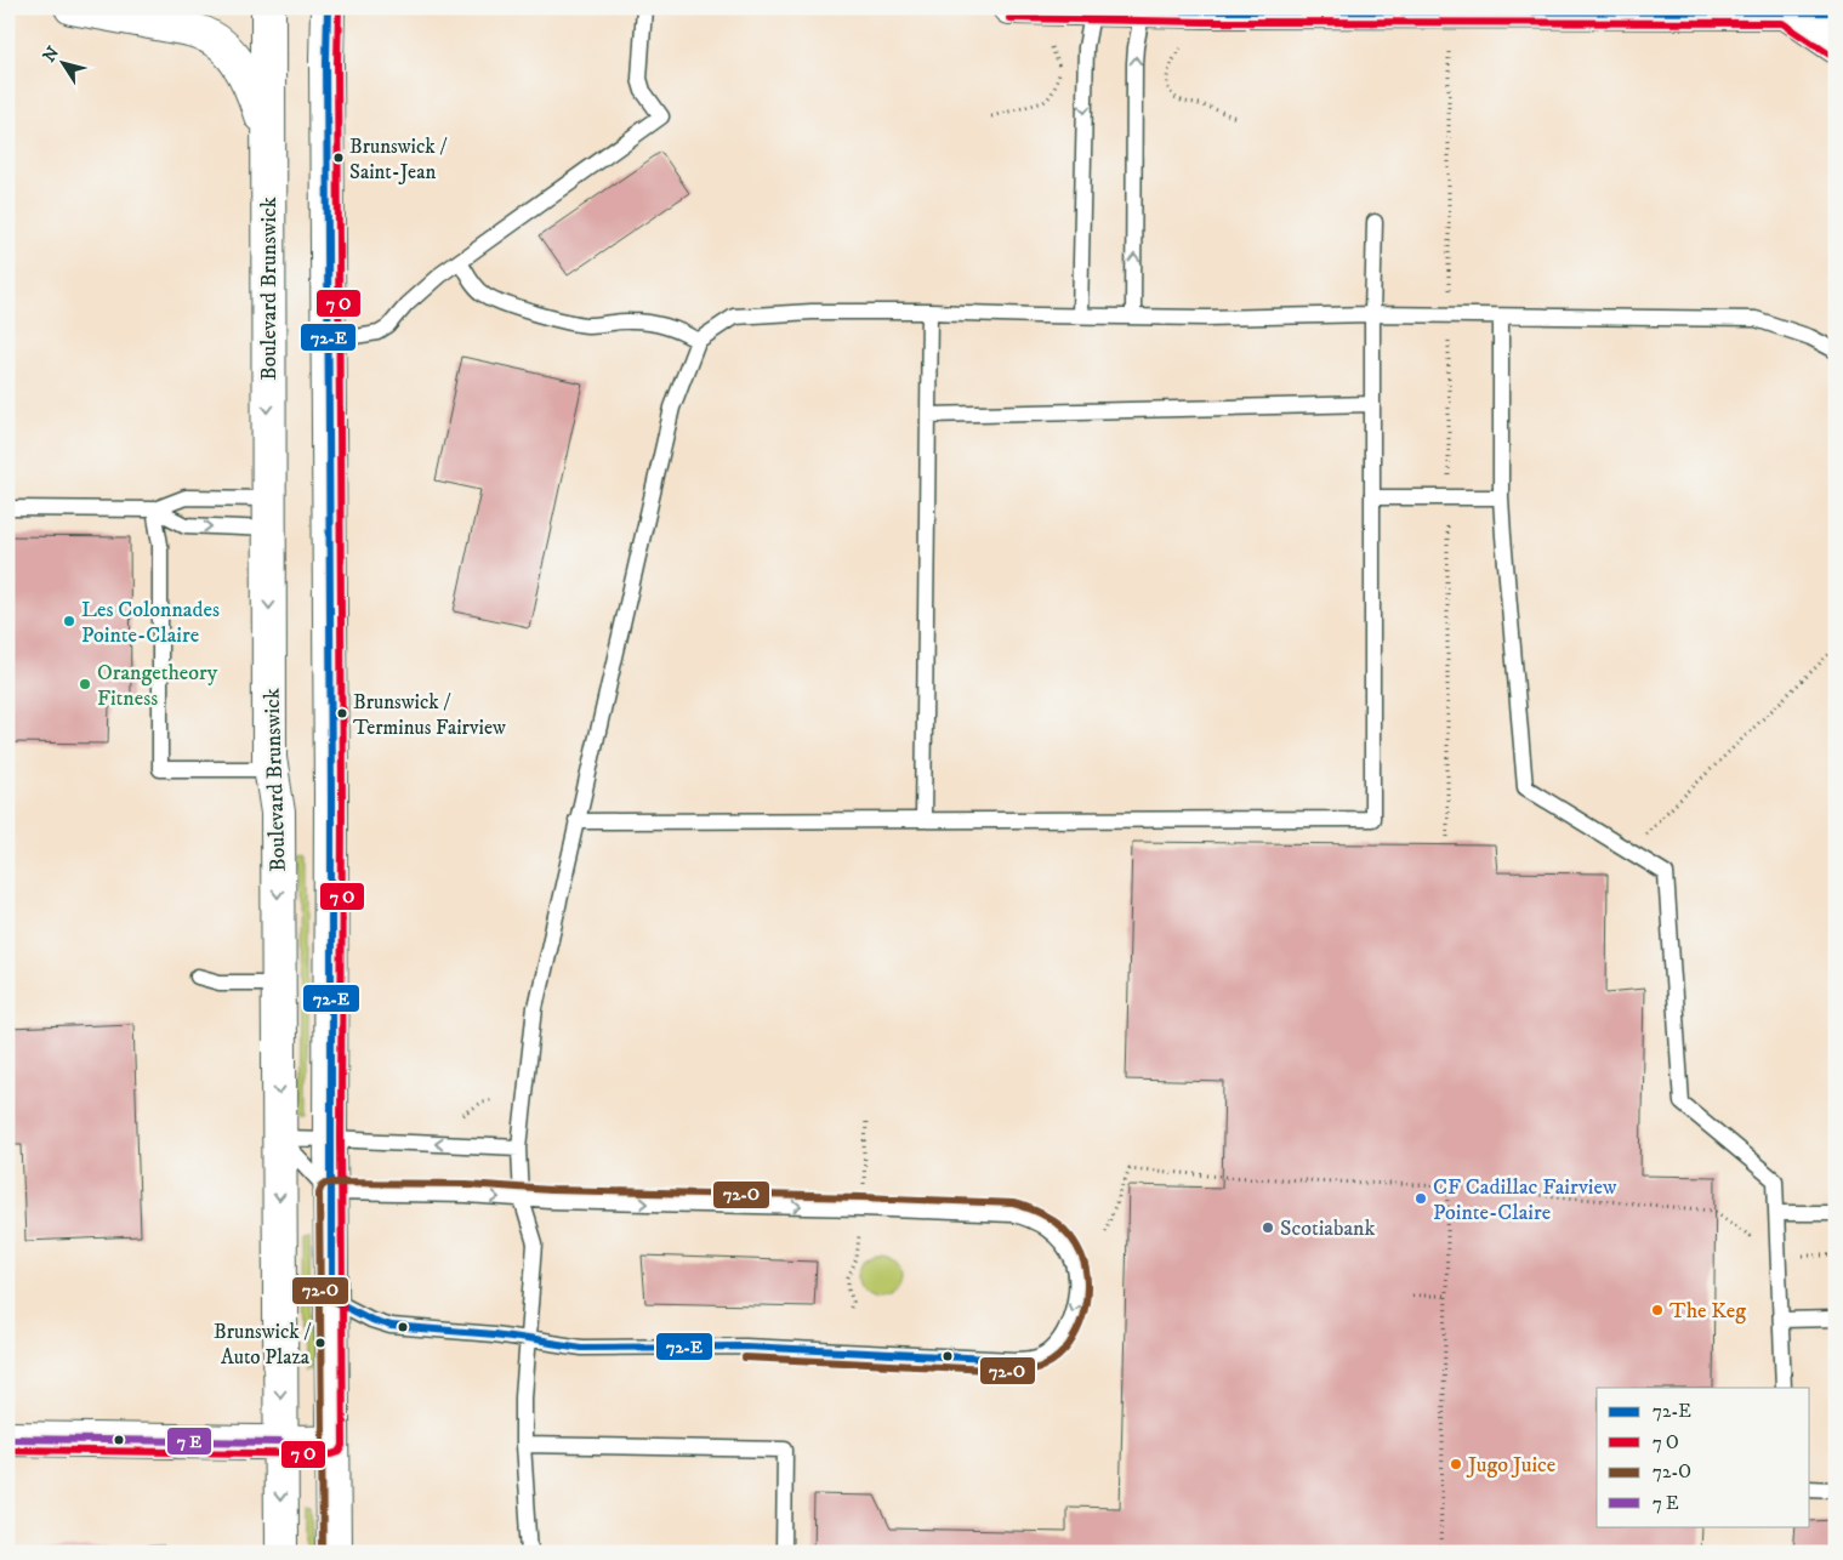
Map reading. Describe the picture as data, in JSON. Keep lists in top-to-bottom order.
{
  "streets": {
    "street": ["Boulevard Brunswick"]
  },
  "places": [
    "Brunswick / Saint-Jean",
    "Les Colonnades Pointe-Claire",
    "Orangetheory Fitness",
    "Brunswick / Terminus Fairview",
    "CF Cadillac Fairview Pointe-Claire",
    "Scotiabank",
    "The Keg",
    "Brunswick / Auto Plaza",
    "Jugo Juice"
  ],
  "lines": ["transit line 72-E", "transit line 72-O"],
  "legend": [
    "72-E",
    "7 O",
    "72-O",
    "7 E"
  ],
  "north": "top left"
}
